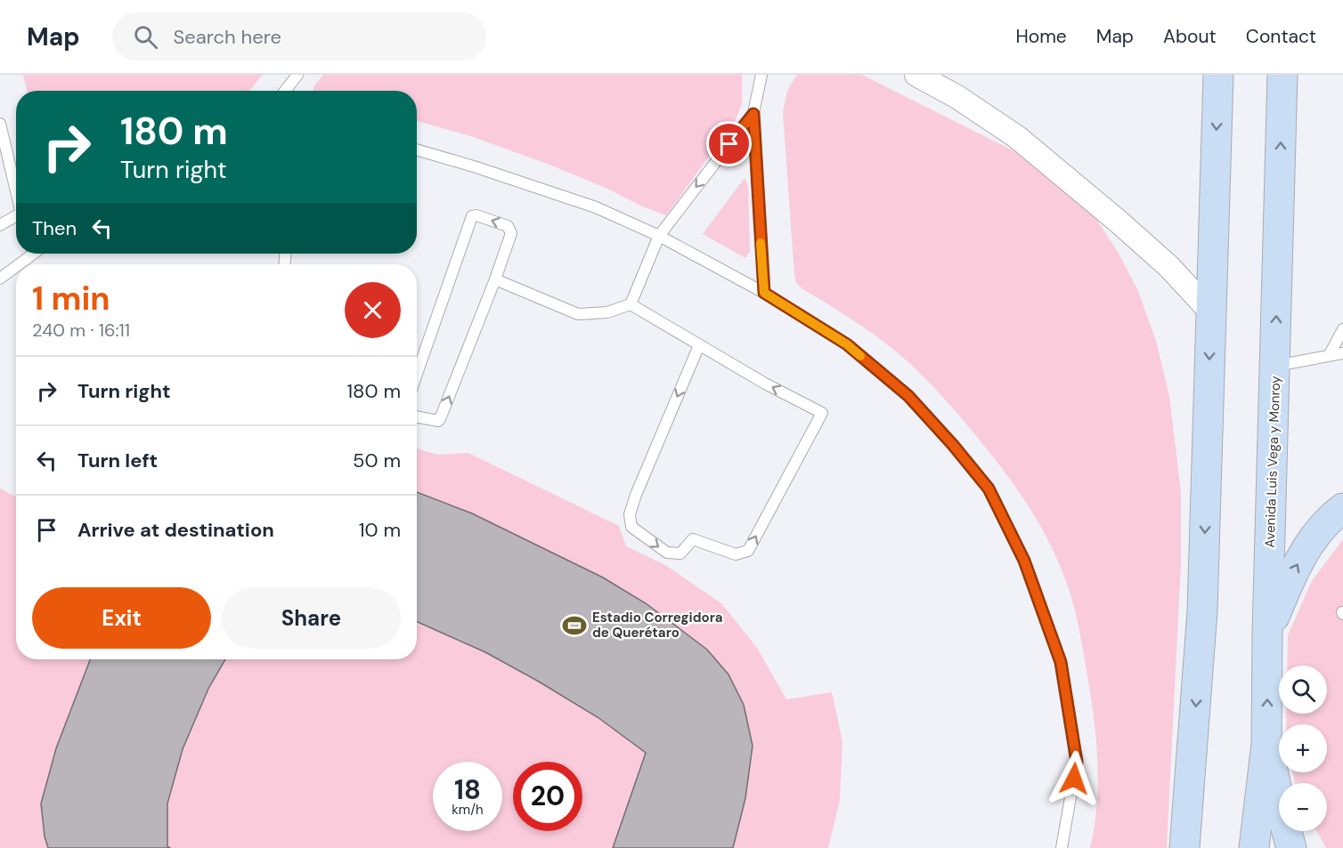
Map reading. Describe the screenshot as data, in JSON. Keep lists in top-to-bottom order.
{
  "streets": {
    "main road": ["Avenida Luis Vega y Monroy"]
  },
  "places": {
    "sports": ["Estadio Corregidora de Querétaro"]
  },
  "page": {
    "header": "Map",
    "search": "Search here",
    "nav": [
      "Home",
      "Map",
      "About",
      "Contact"
    ],
    "turn": ["180 m", "Turn right"],
    "then": "Then",
    "heading": ["1 min", "240 m · 16:11"],
    "list": [
      {
        "name": "Turn right",
        "value": "180 m"
      },
      {
        "name": "Turn left",
        "value": "50 m"
      },
      {
        "name": "Arrive at destination",
        "value": "10 m"
      }
    ],
    "buttons": ["Exit", "Share"],
    "map_buttons": ["+", "−"],
    "speed": "18 km/h",
    "limit": "20"
  }
}
